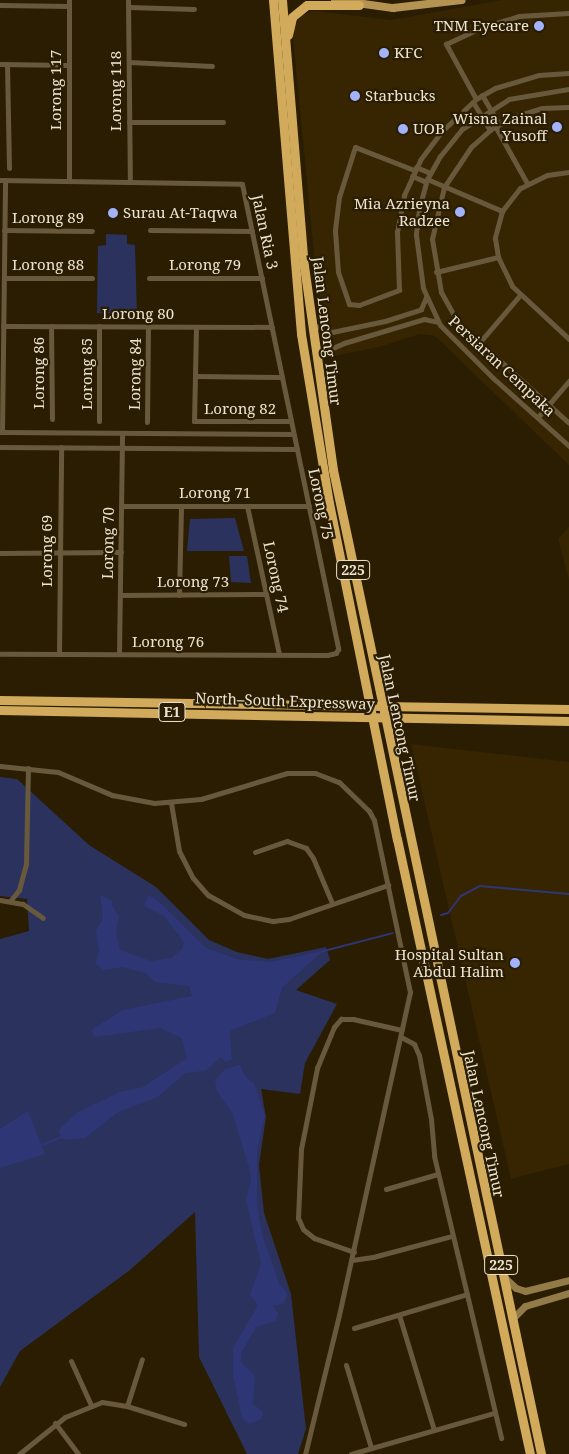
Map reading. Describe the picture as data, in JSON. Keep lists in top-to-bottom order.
{
  "streets": {
    "highway": [
      "Jalan Lencong Timur",
      "225",
      "North–South Expressway",
      "E1"
    ],
    "street": [
      "Lorong 117",
      "Lorong 118",
      "Lorong 89",
      "Jalan Ria 3",
      "Lorong 88",
      "Lorong 79",
      "Lorong 80",
      "Persiaran Cempaka",
      "Lorong 86",
      "Lorong 85",
      "Lorong 84",
      "Lorong 82",
      "Lorong 71",
      "Lorong 75",
      "Lorong 70",
      "Lorong 69",
      "Lorong 74",
      "Lorong 73",
      "Lorong 76"
    ]
  },
  "crossings": [
    ["Lorong 117", "Jalan Ria 3"],
    ["Lorong 118", "Jalan Ria 3"],
    ["Jalan Ria 3", "Lorong 79"],
    ["Jalan Ria 3", "Lorong 80"],
    ["Jalan Ria 3", "Lorong 82"],
    ["Jalan Ria 3", "Lorong 75"],
    ["Lorong 80", "Lorong 86"],
    ["Lorong 80", "Lorong 85"],
    ["Lorong 80", "Lorong 84"],
    ["Lorong 80", "Lorong 82"],
    ["Lorong 71", "Lorong 75"],
    ["Lorong 71", "Lorong 70"],
    ["Lorong 71", "Lorong 74"],
    ["Lorong 75", "Lorong 76"],
    ["Lorong 70", "Lorong 73"],
    ["Lorong 70", "Lorong 76"],
    ["Lorong 69", "Lorong 76"],
    ["Lorong 74", "Lorong 73"],
    ["Lorong 74", "Lorong 76"]
  ],
  "places": [
    "TNM Eyecare",
    "KFC",
    "Starbucks",
    "Wisna Zainal Yusoff",
    "UOB",
    "Mia Azrieyna Radzee",
    "Surau At-Taqwa",
    "Hospital Sultan Abdul Halim"
  ]
}
